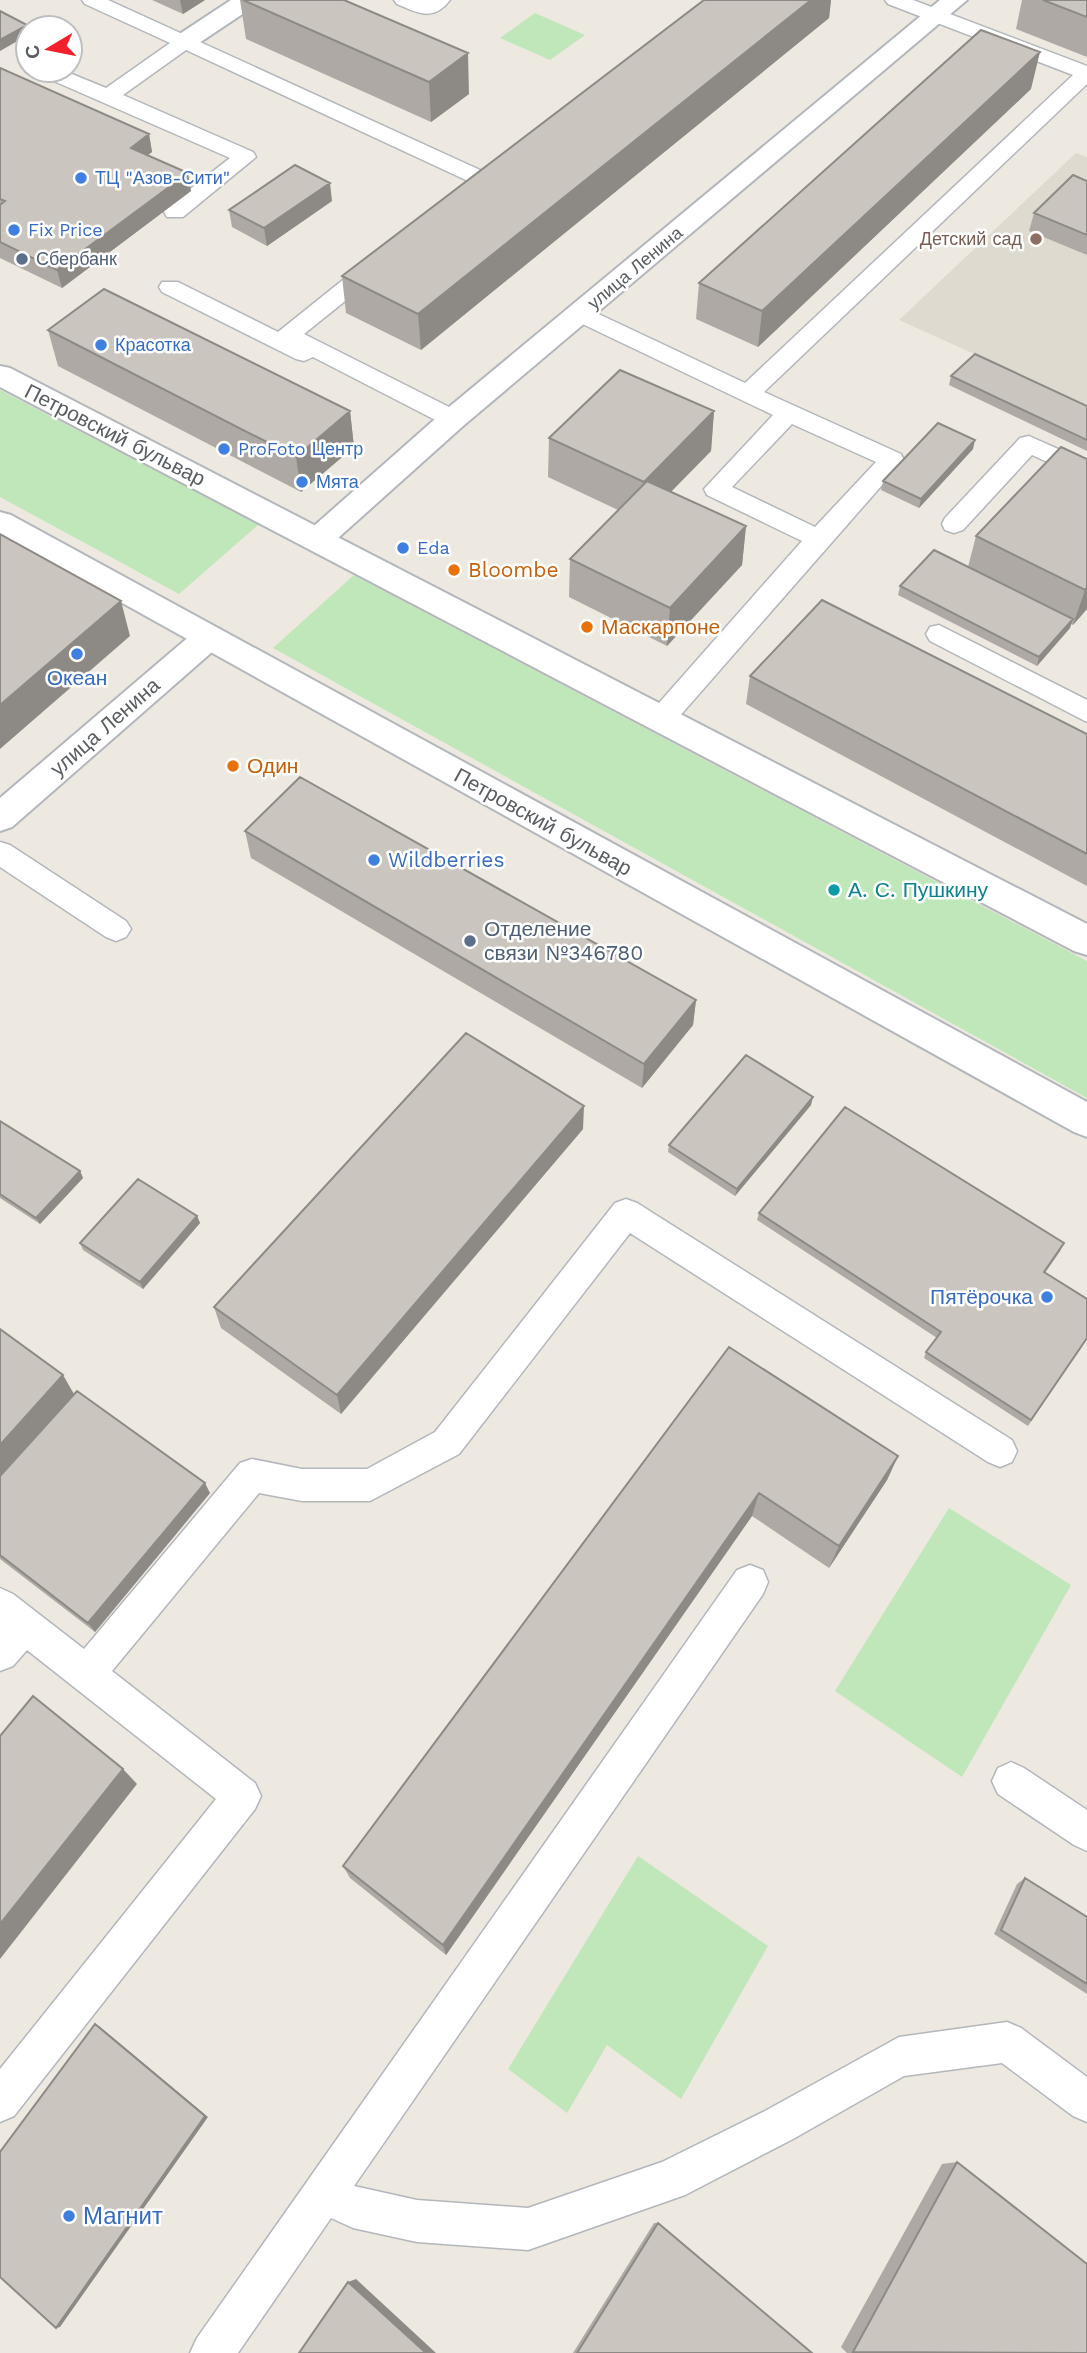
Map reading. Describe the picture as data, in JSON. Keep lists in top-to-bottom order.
{
  "streets": {
    "street": ["улица Ленина", "Петровский бульвар"]
  },
  "crossings": [
    ["улица Ленина", "Петровский бульвар"]
  ],
  "places": [
    "ТЦ \"Азов-Сити\"",
    "Fix Price",
    "Детский сад",
    "Сбербанк",
    "Красотка",
    "ProFoto Центр",
    "Мята",
    "Eda",
    "Bloombe",
    "Маскарпоне",
    "Океан",
    "Один",
    "Wildberries",
    "А. С. Пушкину",
    "Отделение связи №346780",
    "Пятёрочка",
    "Магнит"
  ],
  "north": "left"
}
